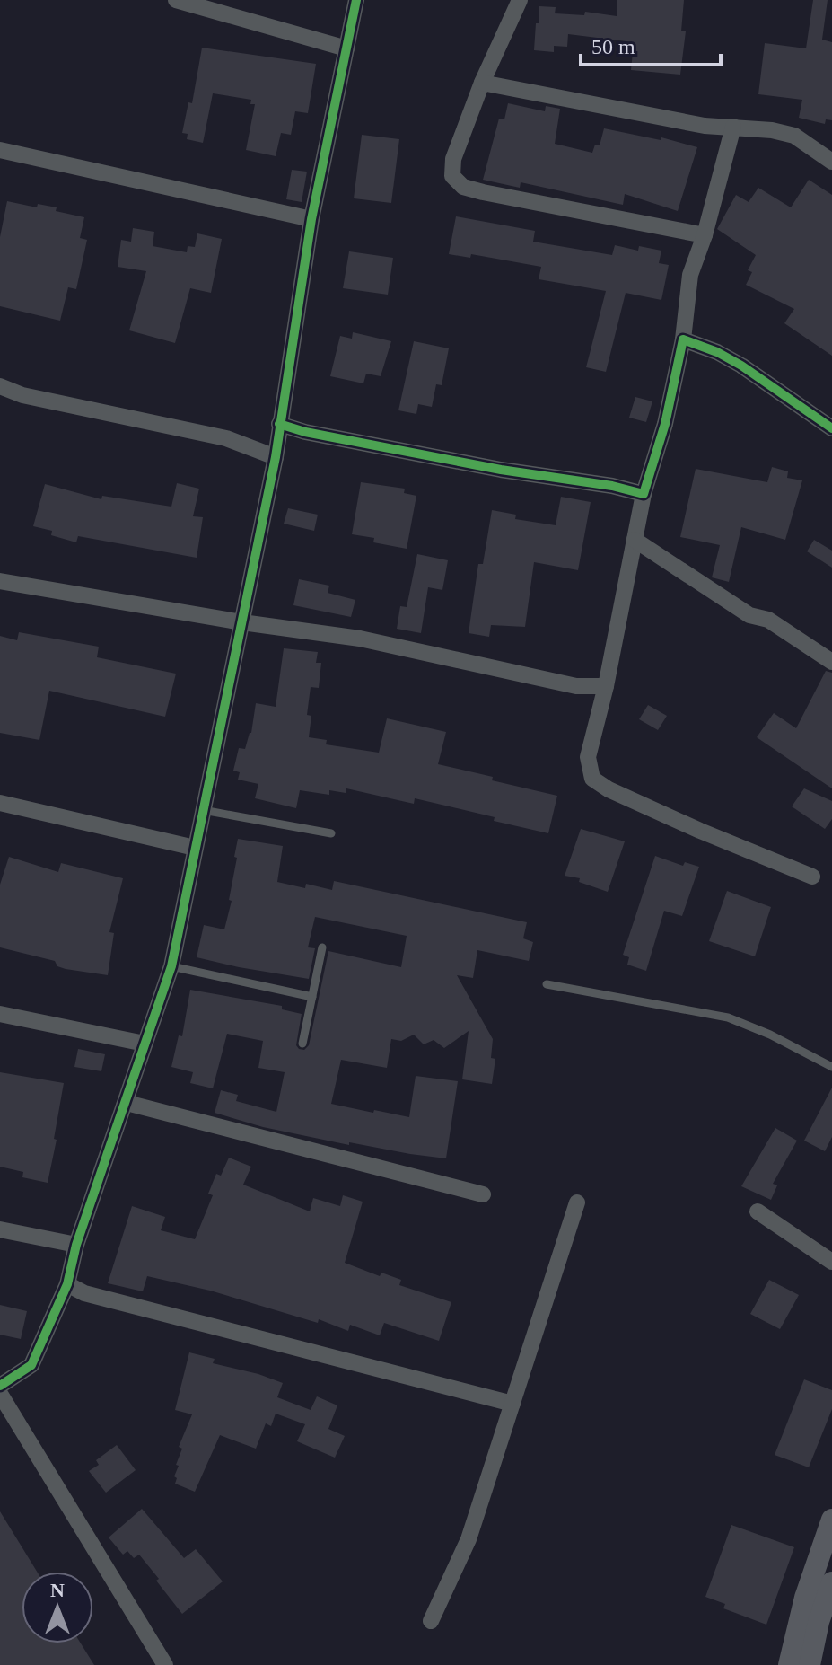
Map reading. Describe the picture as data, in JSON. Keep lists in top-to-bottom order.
{
  "scale_bar": "50 m",
  "north": "top"
}
